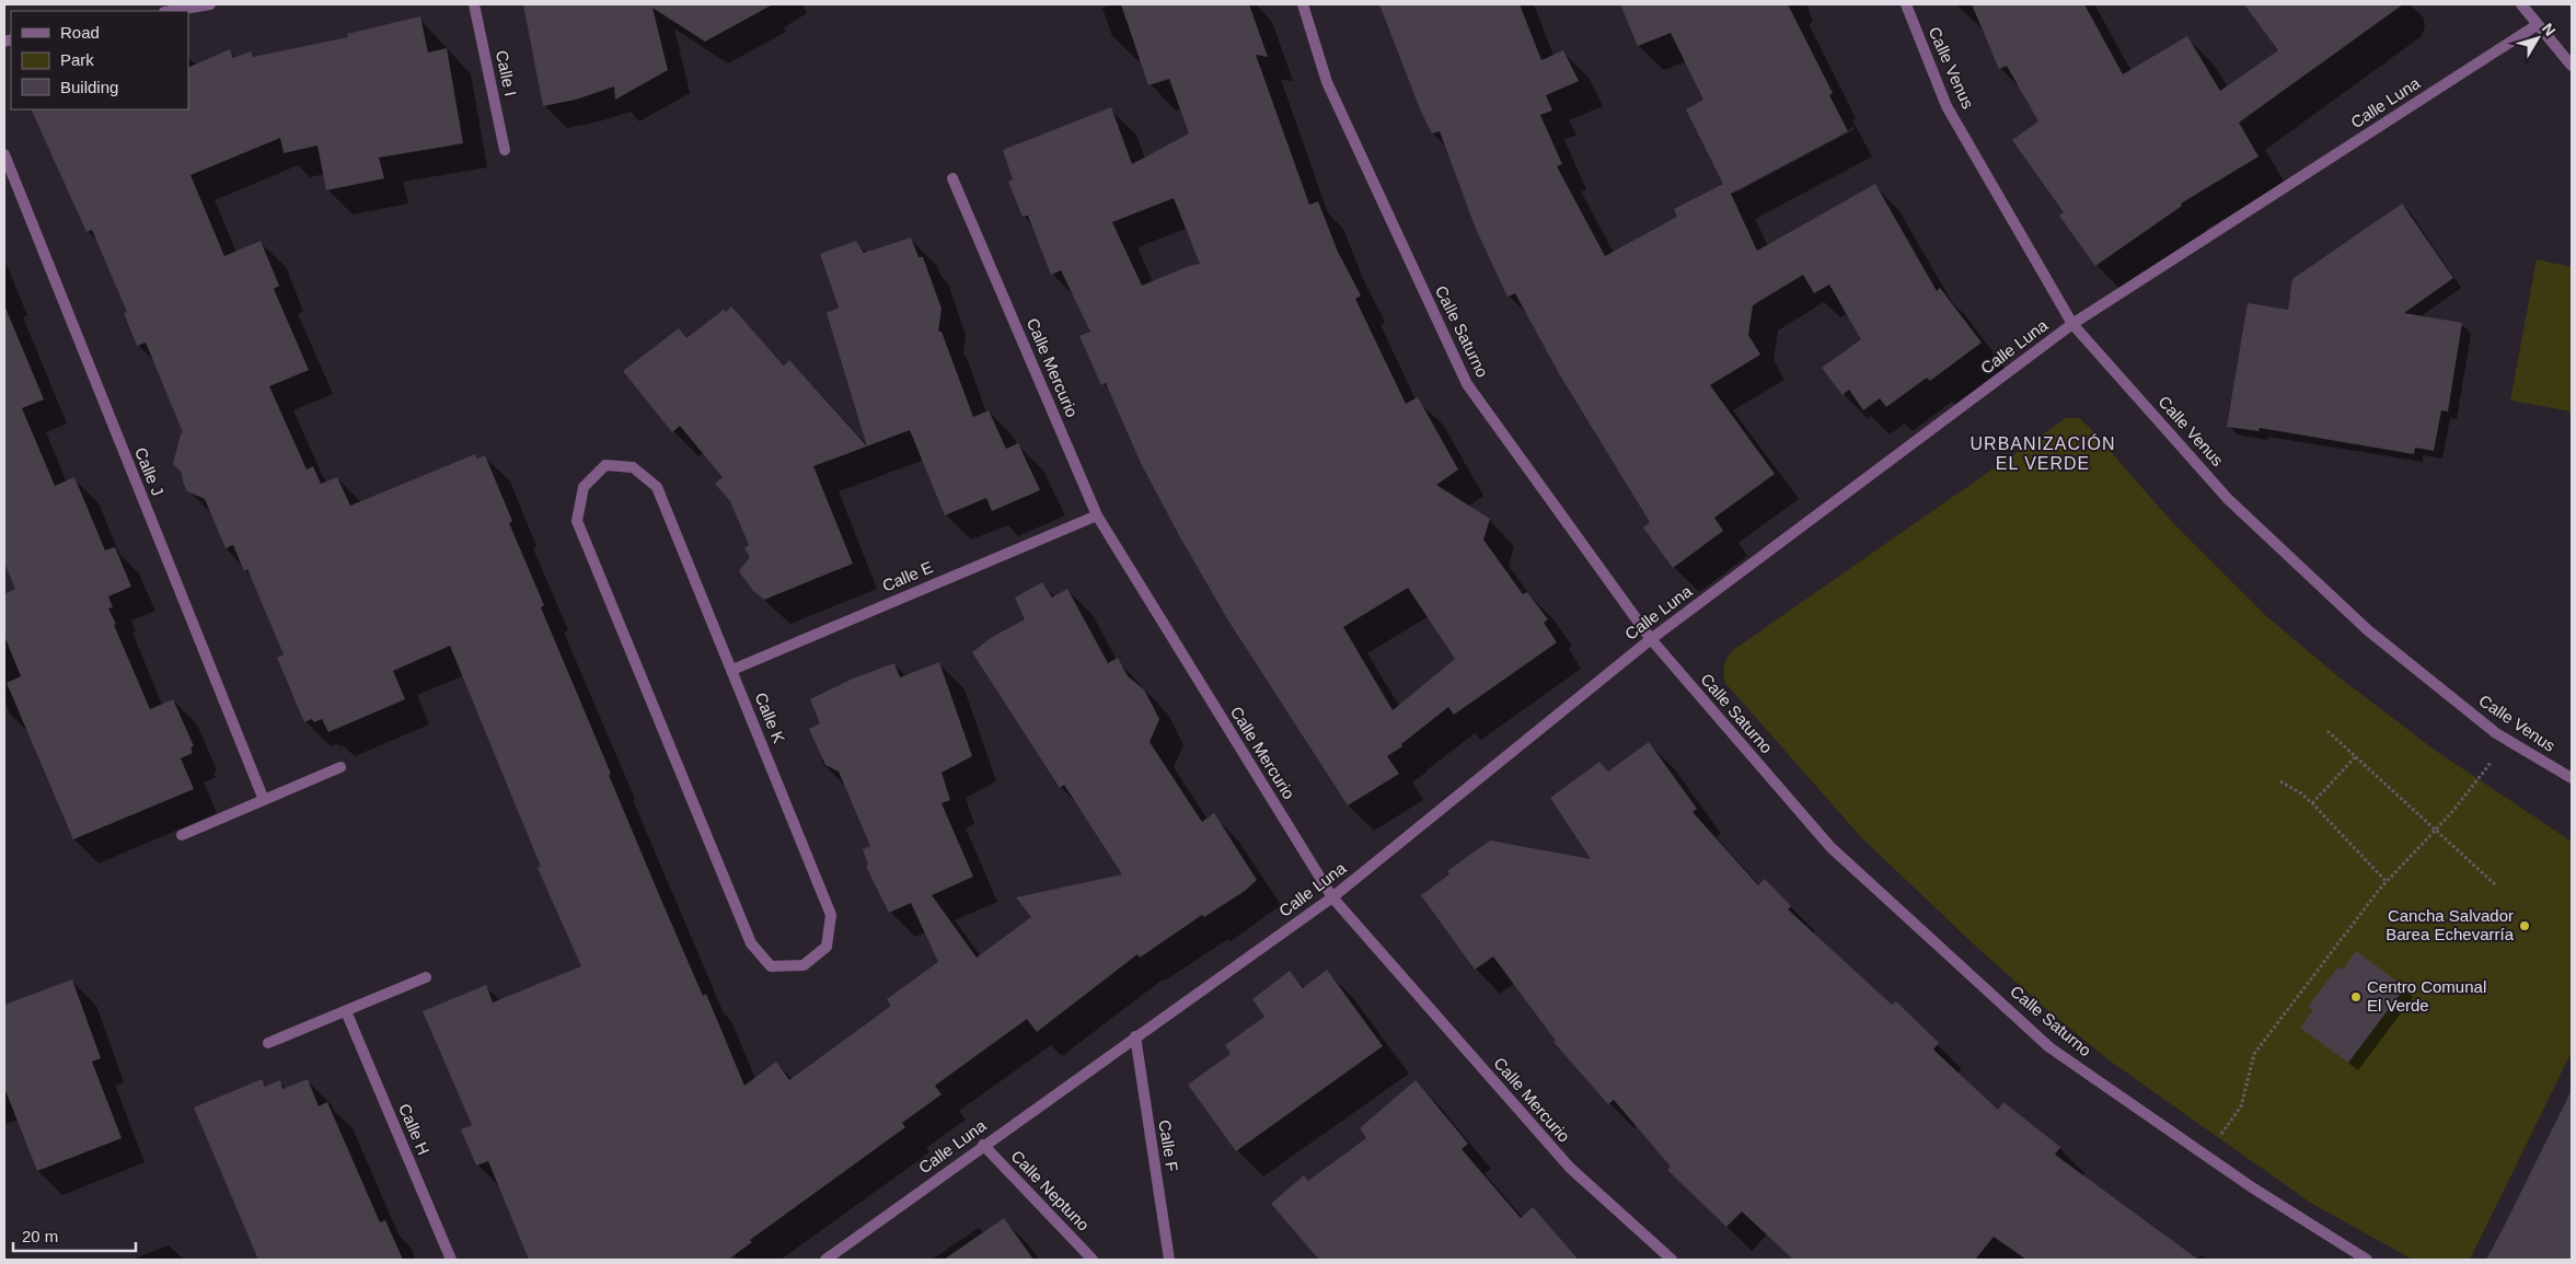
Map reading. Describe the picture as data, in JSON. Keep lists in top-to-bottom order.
{
  "streets": {
    "street": [
      "Calle Venus",
      "Calle I",
      "Calle Luna",
      "Calle Saturno",
      "Calle Mercurio",
      "Calle J",
      "Calle E",
      "Calle K",
      "Calle H",
      "Calle F",
      "Calle Neptuno"
    ]
  },
  "crossings": [
    ["Calle Venus", "Calle Luna"],
    ["Calle Luna", "Calle Saturno"],
    ["Calle Luna", "Calle Mercurio"],
    ["Calle Luna", "Calle F"],
    ["Calle Luna", "Calle Neptuno"],
    ["Calle Mercurio", "Calle E"],
    ["Calle E", "Calle K"]
  ],
  "districts": ["URBANIZACIÓN EL VERDE"],
  "places": ["Cancha Salvador Barea Echevarría", "Centro Comunal El Verde"],
  "legend": ["Road", "Park", "Building"],
  "scale_bar": "20 m",
  "north": "top right"
}
